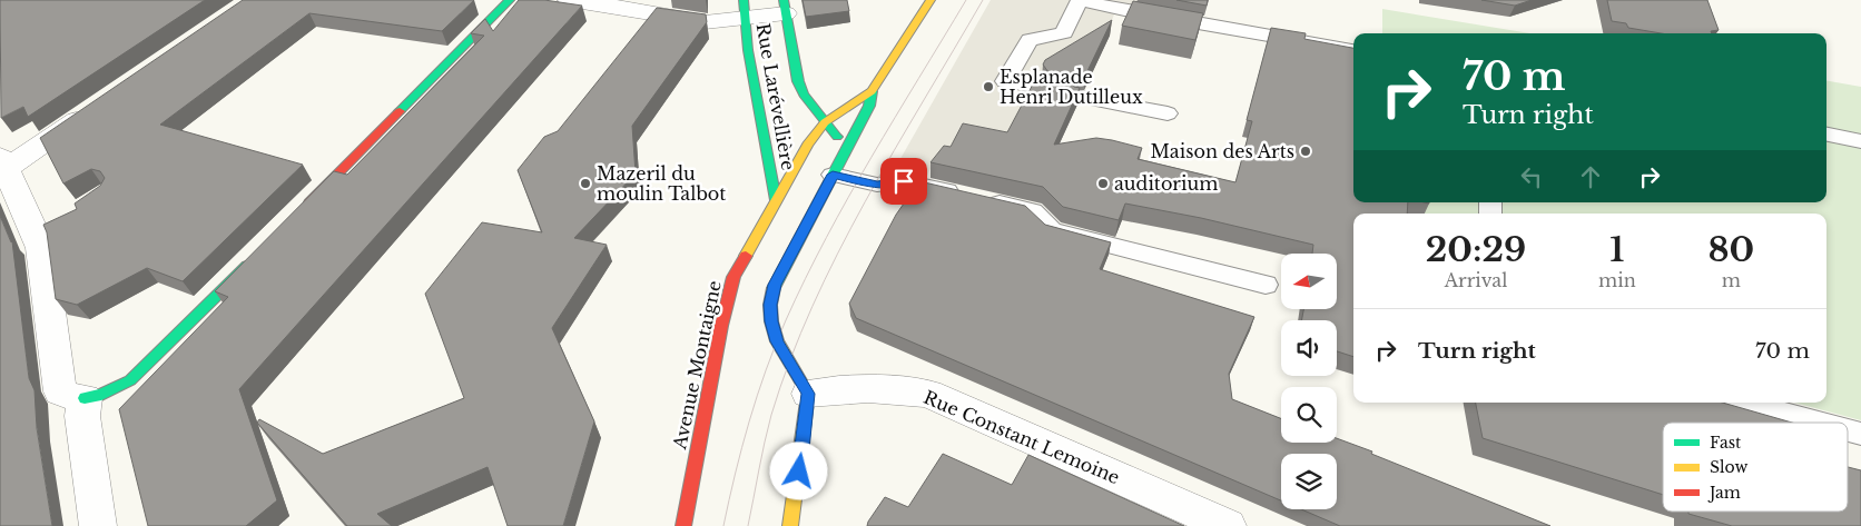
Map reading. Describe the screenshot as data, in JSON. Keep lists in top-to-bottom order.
{
  "streets": {
    "main road": ["Rue Larévellière", "Avenue Montaigne"],
    "street": ["Rue Constant Lemoine"]
  },
  "crossings": [
    ["Rue Larévellière", "Avenue Montaigne"],
    ["Avenue Montaigne", "Rue Constant Lemoine"]
  ],
  "places": [
    "Esplanade Henri Dutilleux",
    "Maison des Arts",
    "Mazeril du moulin Talbot",
    "auditorium"
  ],
  "legend": ["Fast", "Slow", "Jam"],
  "north": "left",
  "page": {
    "turn": ["70 m", "Turn right"],
    "eta": [
      "20:29",
      "Arrival",
      "1",
      "min",
      "80",
      "m"
    ],
    "list": [
      {
        "name": "Turn right",
        "value": "70 m"
      }
    ]
  }
}
